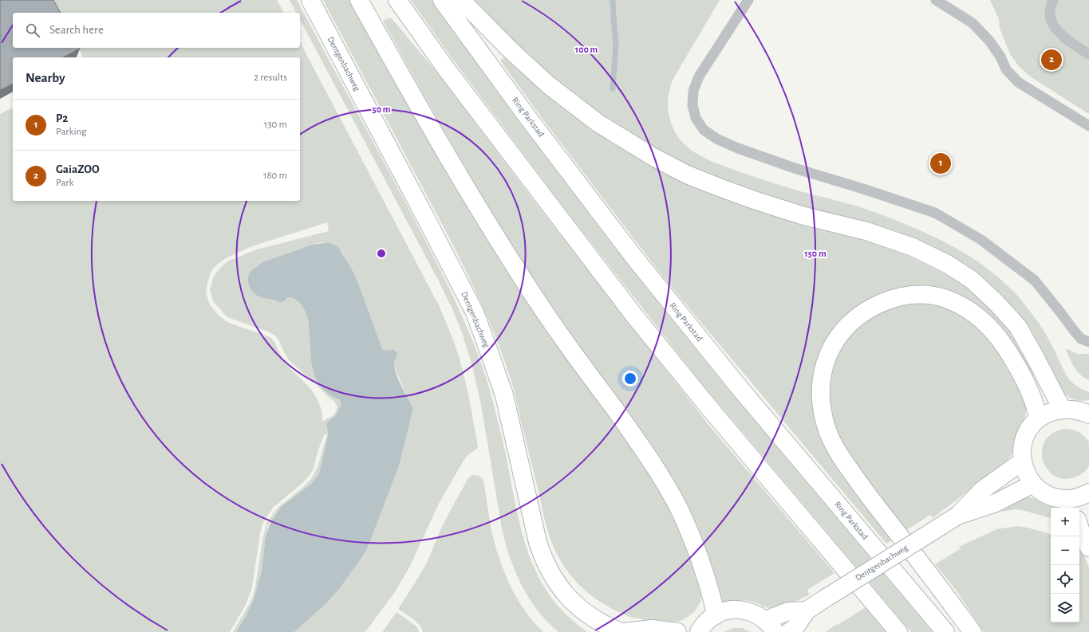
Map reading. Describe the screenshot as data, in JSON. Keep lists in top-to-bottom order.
{
  "streets": {
    "main road": ["Dentgenbachweg", "Ring Parkstad"]
  },
  "page": {
    "search": "Search here",
    "pins": ["2", "1"],
    "heading": ["Nearby", "2 results"],
    "list": [
      {
        "mark": "1",
        "name": "P2",
        "note": "Parking",
        "value": "130 m"
      },
      {
        "mark": "2",
        "name": "GaiaZOO",
        "note": "Park",
        "value": "180 m"
      }
    ],
    "map_buttons": ["+", "−"]
  },
  "rings": ["100 m", "50 m", "150 m"]
}
